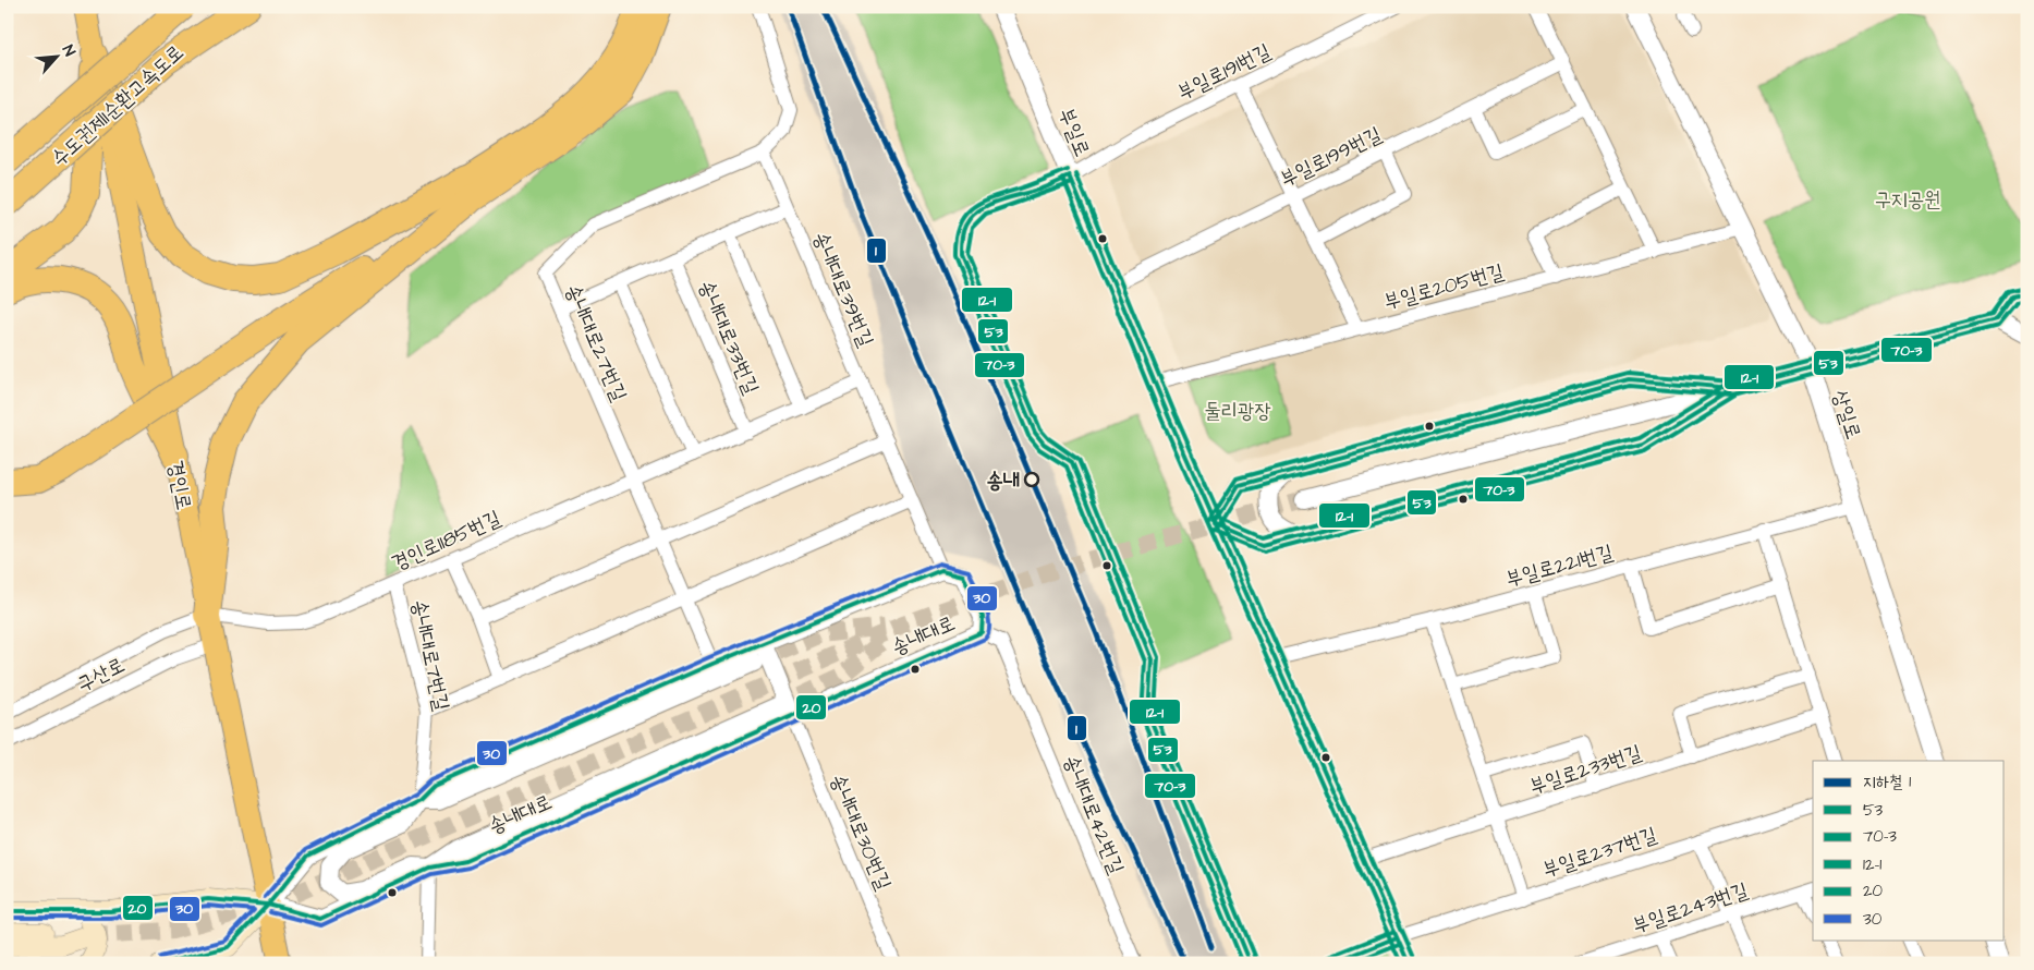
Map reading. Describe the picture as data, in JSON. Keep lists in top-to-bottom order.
{
  "streets": {
    "highway": ["수도권제1순환고속도로"],
    "main road": ["경인로"],
    "street": [
      "부일로191번길",
      "부일로",
      "부일로199번길",
      "부일로205번길",
      "송내대로39번길",
      "송내대로33번길",
      "송내대로27번길",
      "상일로",
      "경인로1185번길",
      "부일로221번길",
      "송내대로",
      "송내대로7번길",
      "구산로",
      "부일로233번길",
      "송내대로42번길",
      "송내대로30번길",
      "부일로237번길",
      "부일로243번길"
    ]
  },
  "crossings": [
    ["부일로191번길", "부일로"],
    ["부일로", "부일로199번길"],
    ["부일로", "부일로205번길"],
    ["부일로", "부일로221번길"],
    ["부일로", "부일로233번길"],
    ["부일로", "부일로237번길"],
    ["부일로205번길", "상일로"],
    ["송내대로39번길", "송내대로27번길"],
    ["송내대로39번길", "경인로1185번길"],
    ["송내대로39번길", "송내대로"],
    ["송내대로33번길", "경인로1185번길"],
    ["송내대로27번길", "경인로1185번길"],
    ["상일로", "부일로221번길"],
    ["경인로", "경인로1185번길"],
    ["경인로", "송내대로"],
    ["경인로", "구산로"],
    ["경인로1185번길", "송내대로7번길"],
    ["경인로1185번길", "구산로"],
    ["송내대로", "송내대로42번길"],
    ["송내대로", "송내대로30번길"]
  ],
  "parks": ["구지공원", "둘리광장"],
  "places": ["송내"],
  "lines": [
    "metro line 1",
    "transit line 70-3",
    "transit line 12-1",
    "transit line 53",
    "transit line 30",
    "transit line 20"
  ],
  "legend": [
    "지하철 1",
    "53",
    "70-3",
    "12-1",
    "20",
    "30"
  ],
  "north": "top right"
}
